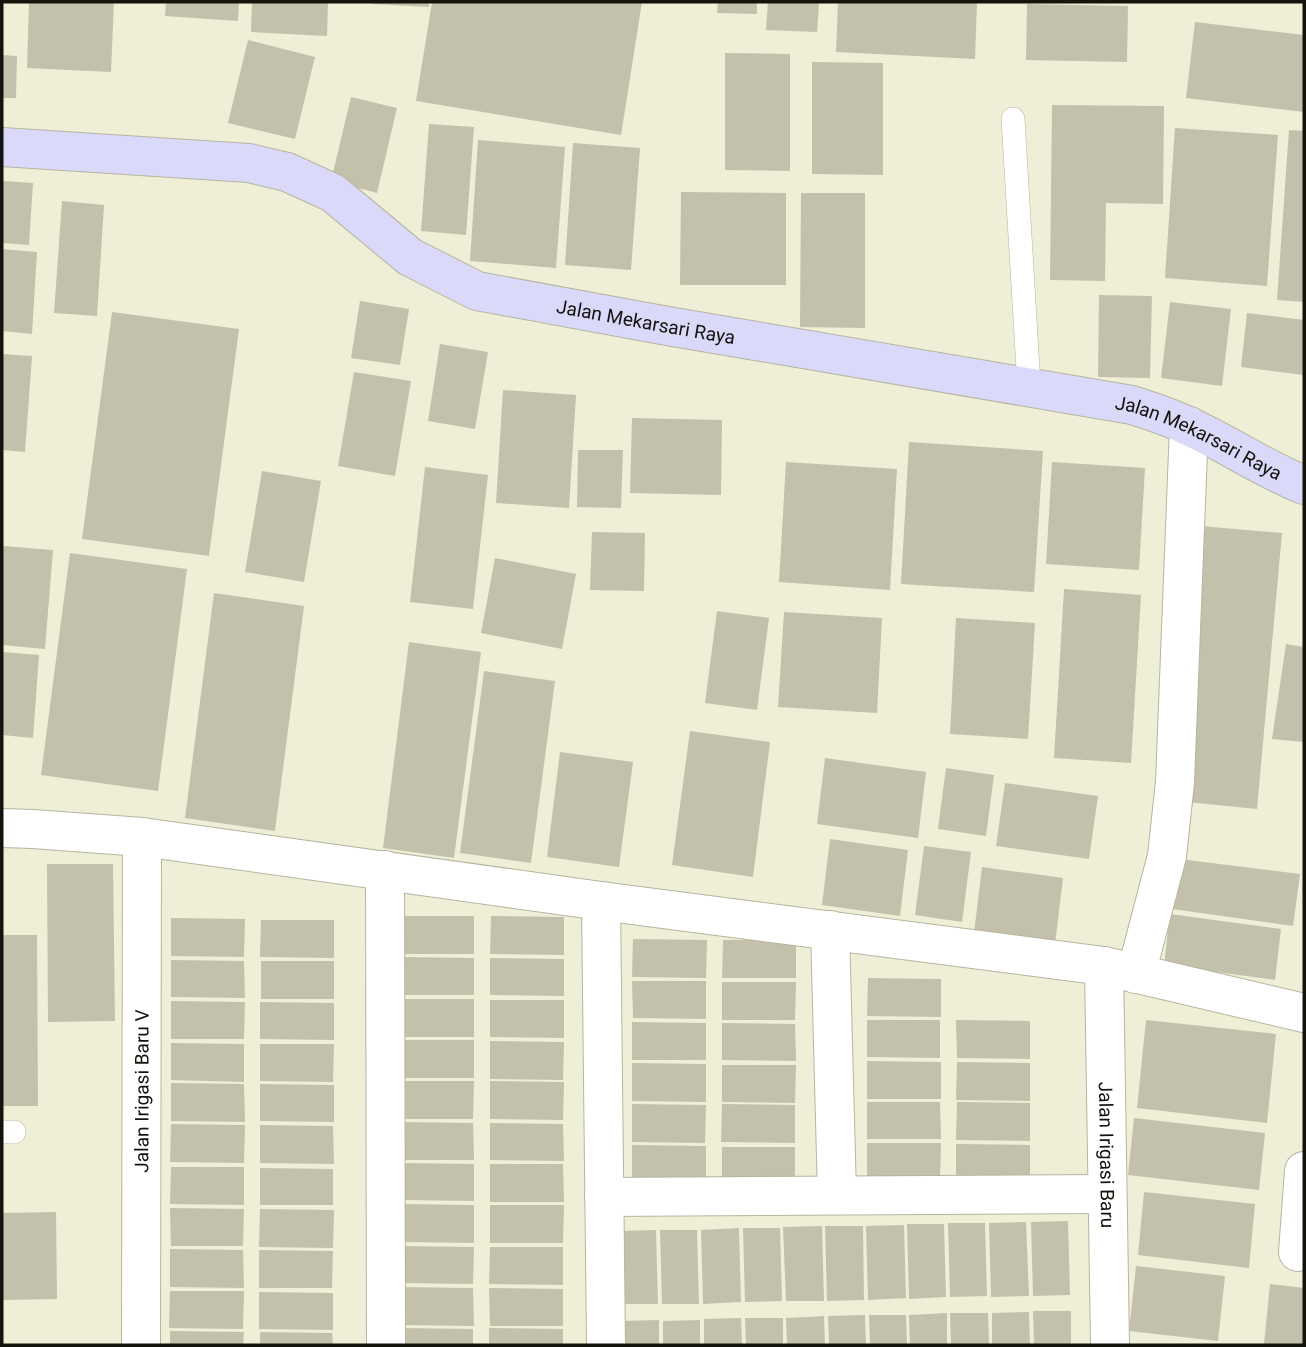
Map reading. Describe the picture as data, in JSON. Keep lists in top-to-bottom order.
{
  "streets": {
    "street": ["Jalan Mekarsari Raya", "Jalan Irigasi Baru V", "Jalan Irigasi Baru"]
  },
  "crossings": [
    ["Jalan Mekarsari Raya", "Jalan Irigasi Baru"]
  ]
}
